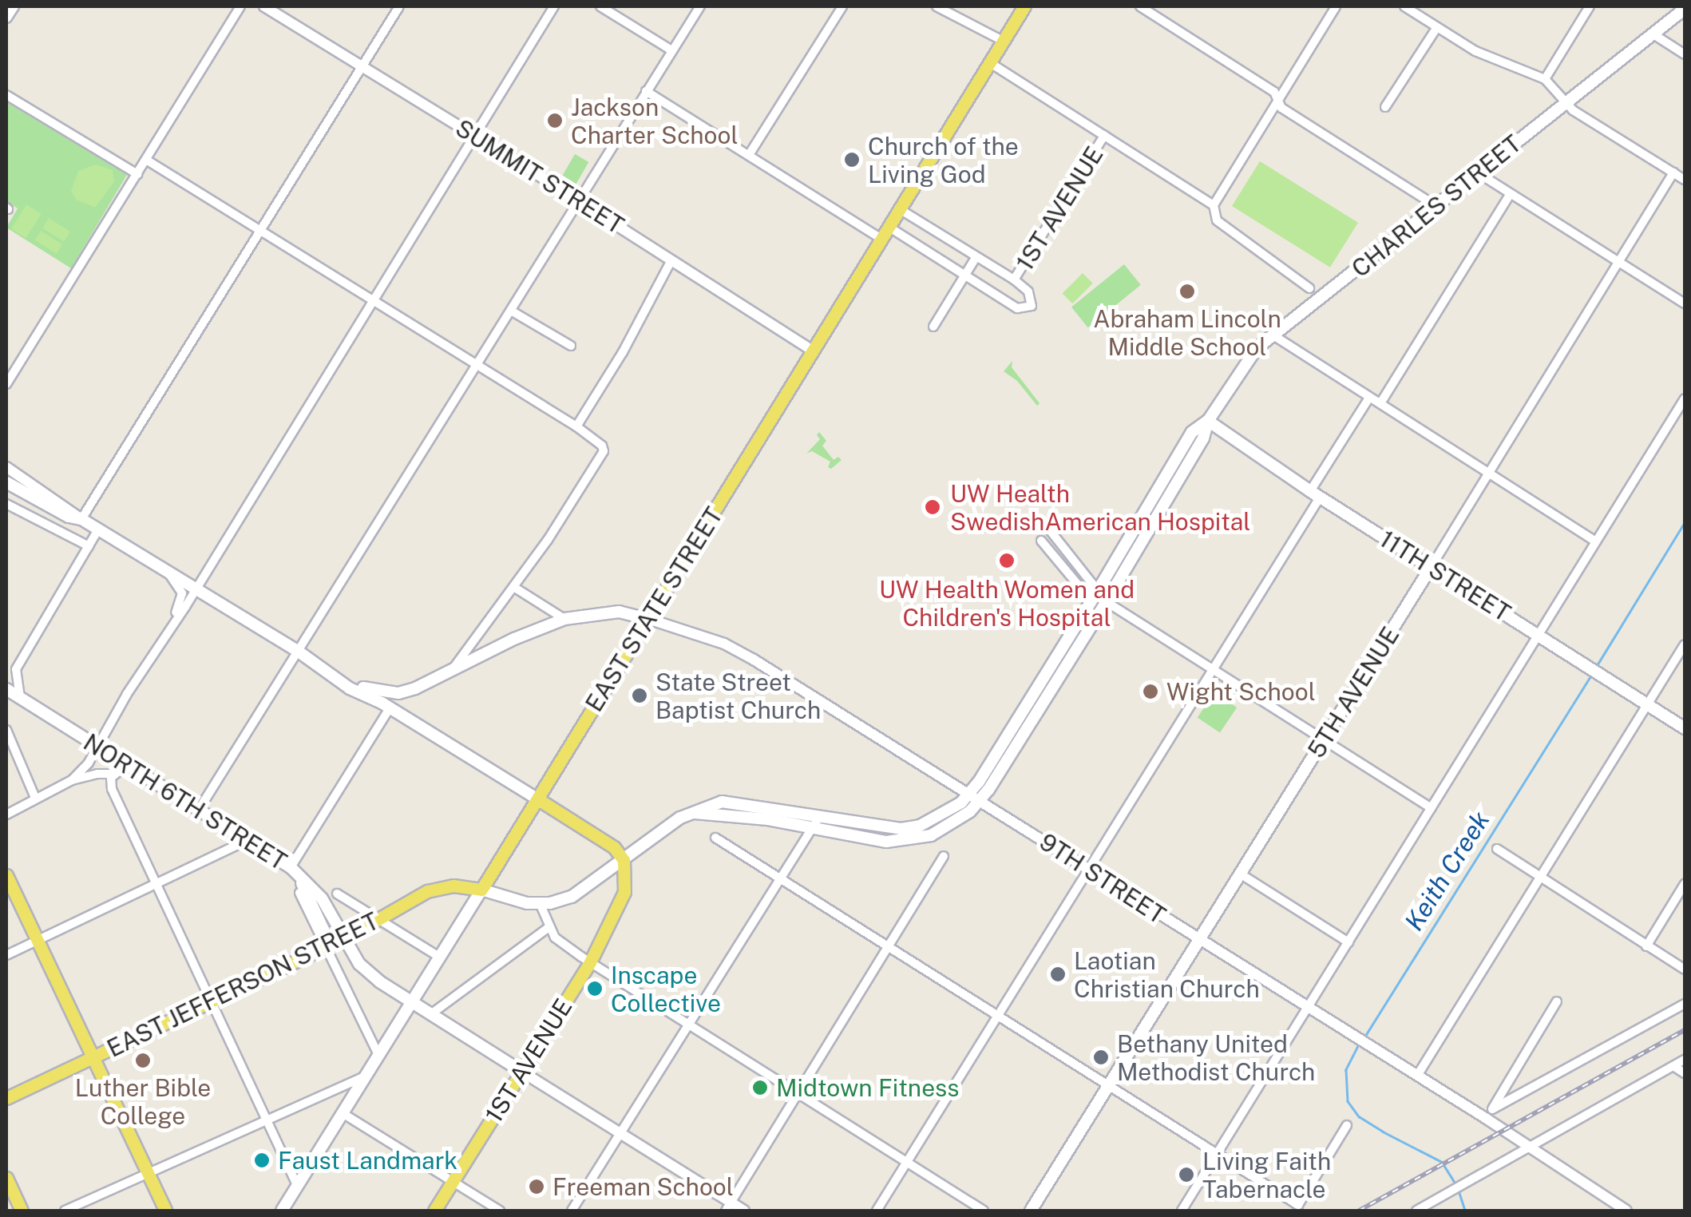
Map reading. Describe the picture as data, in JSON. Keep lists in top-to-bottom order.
{
  "streets": {
    "main road": [
      "CHARLES STREET",
      "1ST AVENUE",
      "11TH STREET",
      "EAST STATE STREET",
      "5TH AVENUE",
      "NORTH 6TH STREET",
      "EAST JEFFERSON STREET"
    ],
    "street": ["SUMMIT STREET", "9TH STREET"]
  },
  "crossings": [
    ["SUMMIT STREET", "EAST STATE STREET"],
    ["CHARLES STREET", "1ST AVENUE"],
    ["CHARLES STREET", "11TH STREET"],
    ["CHARLES STREET", "EAST STATE STREET"],
    ["CHARLES STREET", "9TH STREET"],
    ["CHARLES STREET", "EAST JEFFERSON STREET"],
    ["1ST AVENUE", "NORTH 6TH STREET"],
    ["11TH STREET", "5TH AVENUE"],
    ["EAST STATE STREET", "NORTH 6TH STREET"],
    ["EAST STATE STREET", "9TH STREET"],
    ["EAST STATE STREET", "EAST JEFFERSON STREET"],
    ["5TH AVENUE", "9TH STREET"],
    ["NORTH 6TH STREET", "EAST JEFFERSON STREET"]
  ],
  "water": ["Keith Creek"],
  "places": [
    "Jackson Charter School",
    "Church of the Living God",
    "Abraham Lincoln Middle School",
    "UW Health SwedishAmerican Hospital",
    "UW Health Women and Children's Hospital",
    "Wight School",
    "State Street Baptist Church",
    "Laotian Christian Church",
    "Inscape Collective",
    "Bethany United Methodist Church",
    "Luther Bible College",
    "Midtown Fitness",
    "Faust Landmark",
    "Living Faith Tabernacle",
    "Freeman School"
  ]
}
